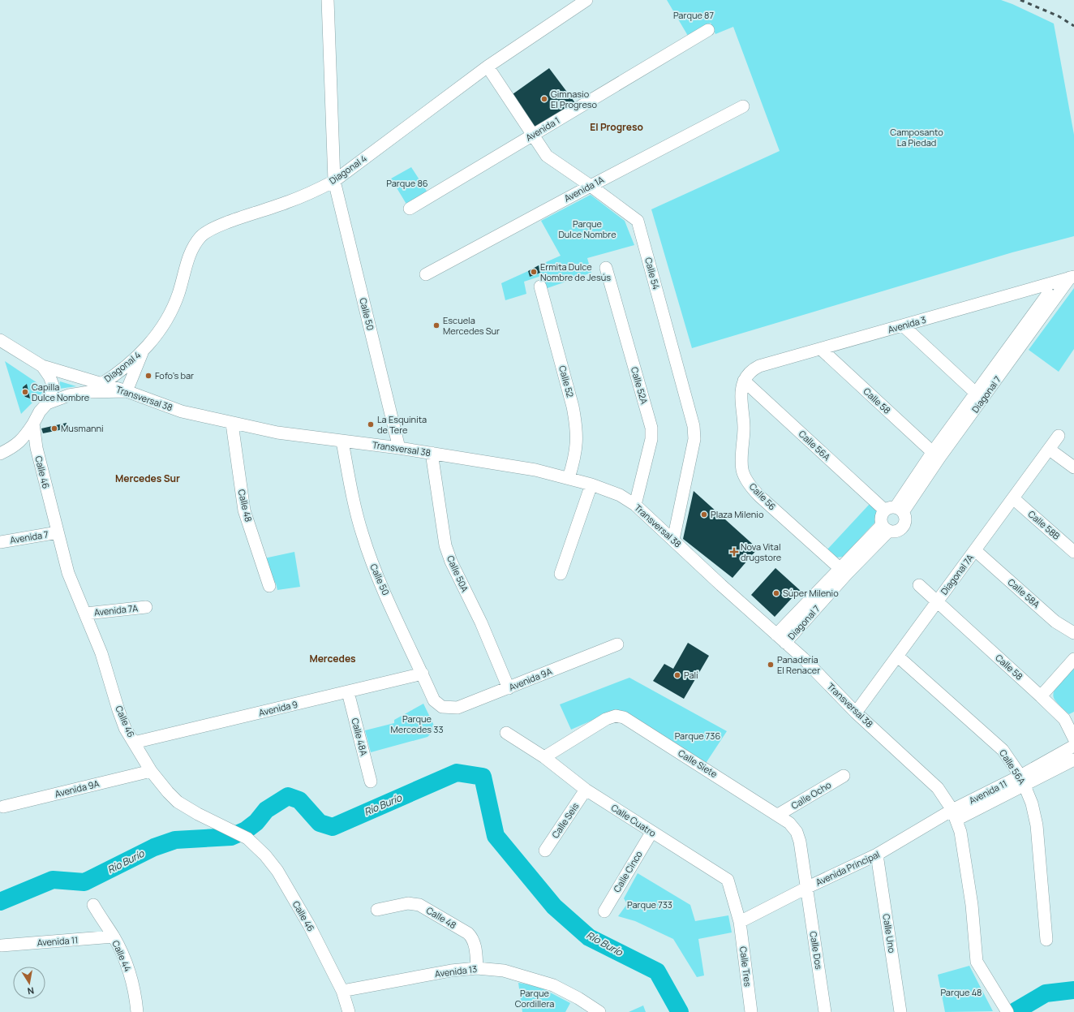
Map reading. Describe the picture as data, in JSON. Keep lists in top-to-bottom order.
{
  "streets": {
    "street": [
      "Avenida 1",
      "Diagonal 4",
      "Avenida 1A",
      "Calle 54",
      "Calle 50",
      "Avenida 3",
      "Calle 52",
      "Calle 52A",
      "Diagonal 7",
      "Transversal 38",
      "Calle 58",
      "Calle 56A",
      "Calle 46",
      "Calle 56",
      "Calle 48",
      "Calle 58B",
      "Avenida 7",
      "Calle 50A",
      "Diagonal 7A",
      "Calle 58A",
      "Avenida 7A",
      "Avenida 9A",
      "Avenida 9",
      "Calle 48A",
      "Calle Siete",
      "Avenida 11",
      "Calle Ocho",
      "Calle Seis",
      "Calle Cuatro",
      "Avenida Principal",
      "Calle Cinco",
      "Calle Uno",
      "Calle Dos",
      "Calle 44",
      "Calle Tres",
      "Avenida 13"
    ]
  },
  "crossings": [
    ["Avenida 1", "Calle 54"],
    ["Diagonal 4", "Calle 54"],
    ["Diagonal 4", "Calle 50"],
    ["Diagonal 4", "Transversal 38"],
    ["Avenida 1A", "Calle 54"],
    ["Calle 54", "Transversal 38"],
    ["Calle 50", "Transversal 38"],
    ["Calle 50", "Avenida 9A"],
    ["Calle 50", "Avenida 9"],
    ["Avenida 3", "Diagonal 7"],
    ["Avenida 3", "Calle 58"],
    ["Avenida 3", "Calle 56A"],
    ["Avenida 3", "Calle 56"],
    ["Calle 52", "Transversal 38"],
    ["Calle 52A", "Transversal 38"],
    ["Diagonal 7", "Transversal 38"],
    ["Diagonal 7", "Calle 58"],
    ["Diagonal 7", "Calle 56A"],
    ["Diagonal 7", "Calle 56"],
    ["Transversal 38", "Calle 48"],
    ["Transversal 38", "Calle 50A"],
    ["Transversal 38", "Diagonal 7A"],
    ["Transversal 38", "Avenida 11"],
    ["Transversal 38", "Avenida Principal"],
    ["Calle 58", "Diagonal 7A"],
    ["Calle 56A", "Calle 56"],
    ["Calle 56A", "Diagonal 7A"],
    ["Calle 56A", "Avenida 11"],
    ["Calle 46", "Avenida 7"],
    ["Calle 46", "Avenida 7A"],
    ["Calle 46", "Avenida 9A"],
    ["Calle 46", "Avenida 9"],
    ["Calle 46", "Avenida 13"],
    ["Calle 48", "Avenida 13"],
    ["Calle 58B", "Diagonal 7A"],
    ["Calle 50A", "Avenida 9A"],
    ["Diagonal 7A", "Calle 58A"],
    ["Avenida 9", "Calle 48A"],
    ["Calle Siete", "Calle Ocho"],
    ["Calle Siete", "Calle Cuatro"],
    ["Calle Siete", "Avenida Principal"],
    ["Calle Siete", "Calle Dos"],
    ["Avenida 11", "Avenida Principal"],
    ["Avenida 11", "Calle 44"],
    ["Calle Seis", "Calle Cuatro"],
    ["Calle Cuatro", "Avenida Principal"],
    ["Calle Cuatro", "Calle Cinco"],
    ["Calle Cuatro", "Calle Tres"],
    ["Avenida Principal", "Calle Uno"],
    ["Avenida Principal", "Calle Dos"],
    ["Avenida Principal", "Calle Tres"]
  ],
  "districts": ["El Progreso", "Mercedes Sur", "Mercedes"],
  "water": ["Río Burío"],
  "parks": [
    "Parque 87",
    "Camposanto La Piedad",
    "Parque 86",
    "Parque Dulce Nombre",
    "Parque Mercedes 33",
    "Parque 736",
    "Parque 733",
    "Parque 48",
    "Parque Cordillera"
  ],
  "places": {
    "other": [
      "Gimnasio El Progreso",
      "Ermita Dulce Nombre de Jesús",
      "Escuela Mercedes Sur",
      "Fofo's bar",
      "Capilla Dulce Nombre",
      "La Esquinita de Tere",
      "Musmanni",
      "Plaza Milenio",
      "Súper Milenio",
      "Panadería El Renacer",
      "Palí"
    ],
    "health": ["Nova Vital drugstore"]
  },
  "north": "bottom"
}
